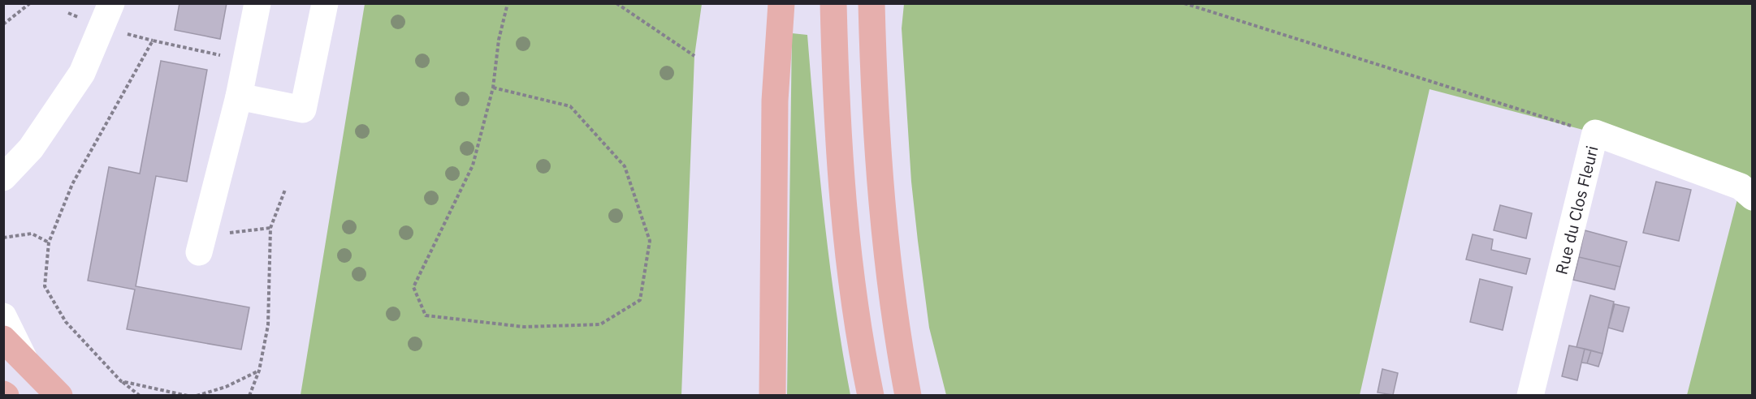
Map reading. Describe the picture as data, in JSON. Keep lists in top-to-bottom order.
{
  "streets": {
    "street": ["Rue du Clos Fleuri"]
  }
}
